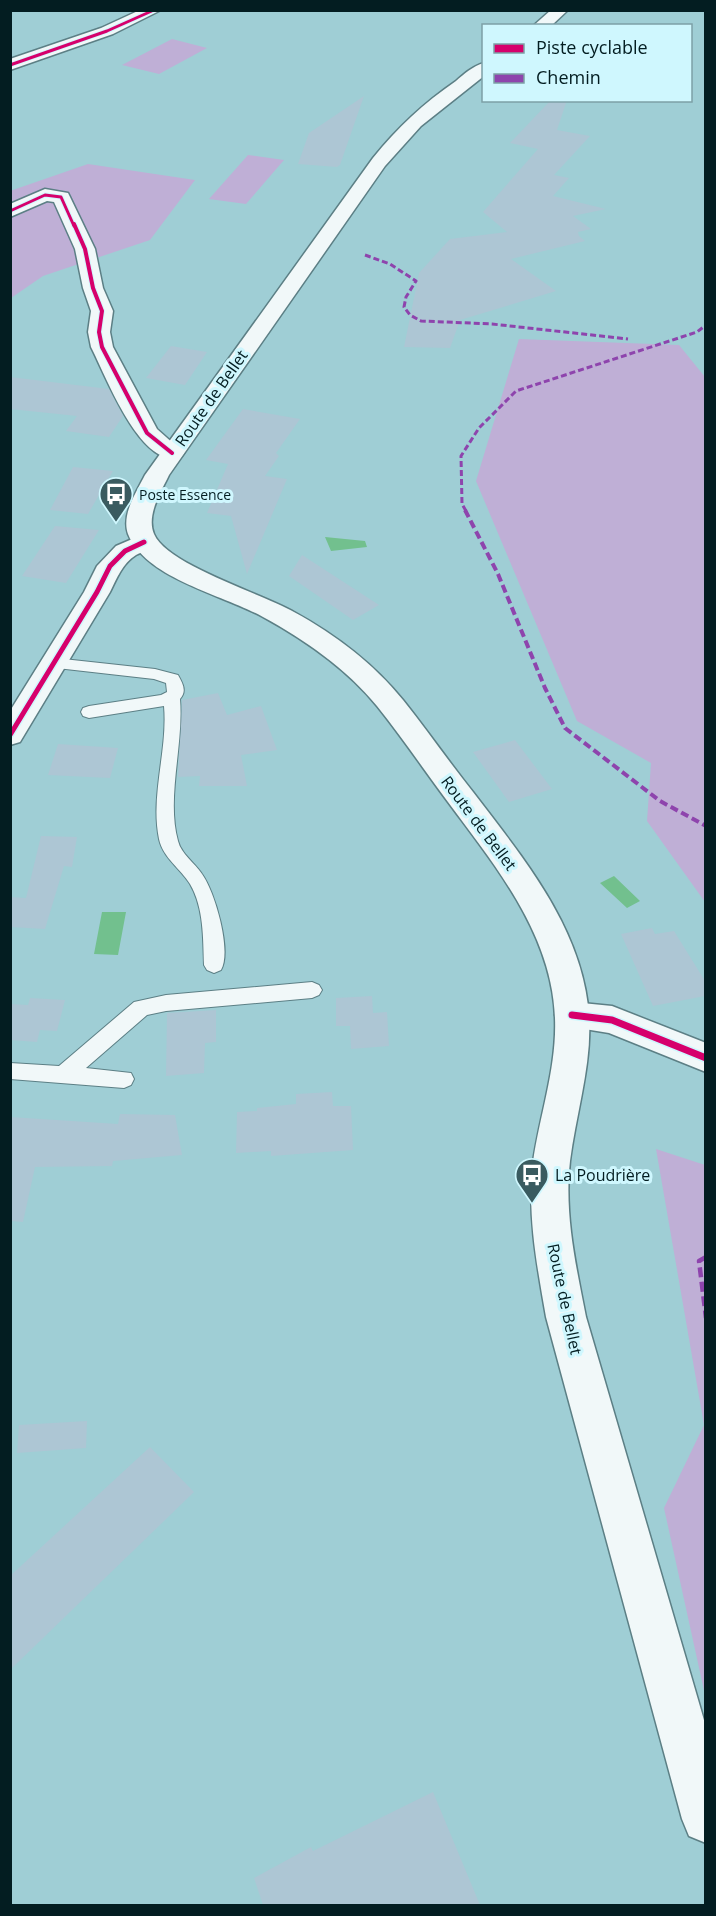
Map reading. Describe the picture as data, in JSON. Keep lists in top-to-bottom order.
{
  "streets": {
    "main road": ["Route de Bellet"]
  },
  "places": {
    "bus stop": ["Poste Essence", "La Poudrière"]
  },
  "legend": ["Piste cyclable", "Chemin"]
}
